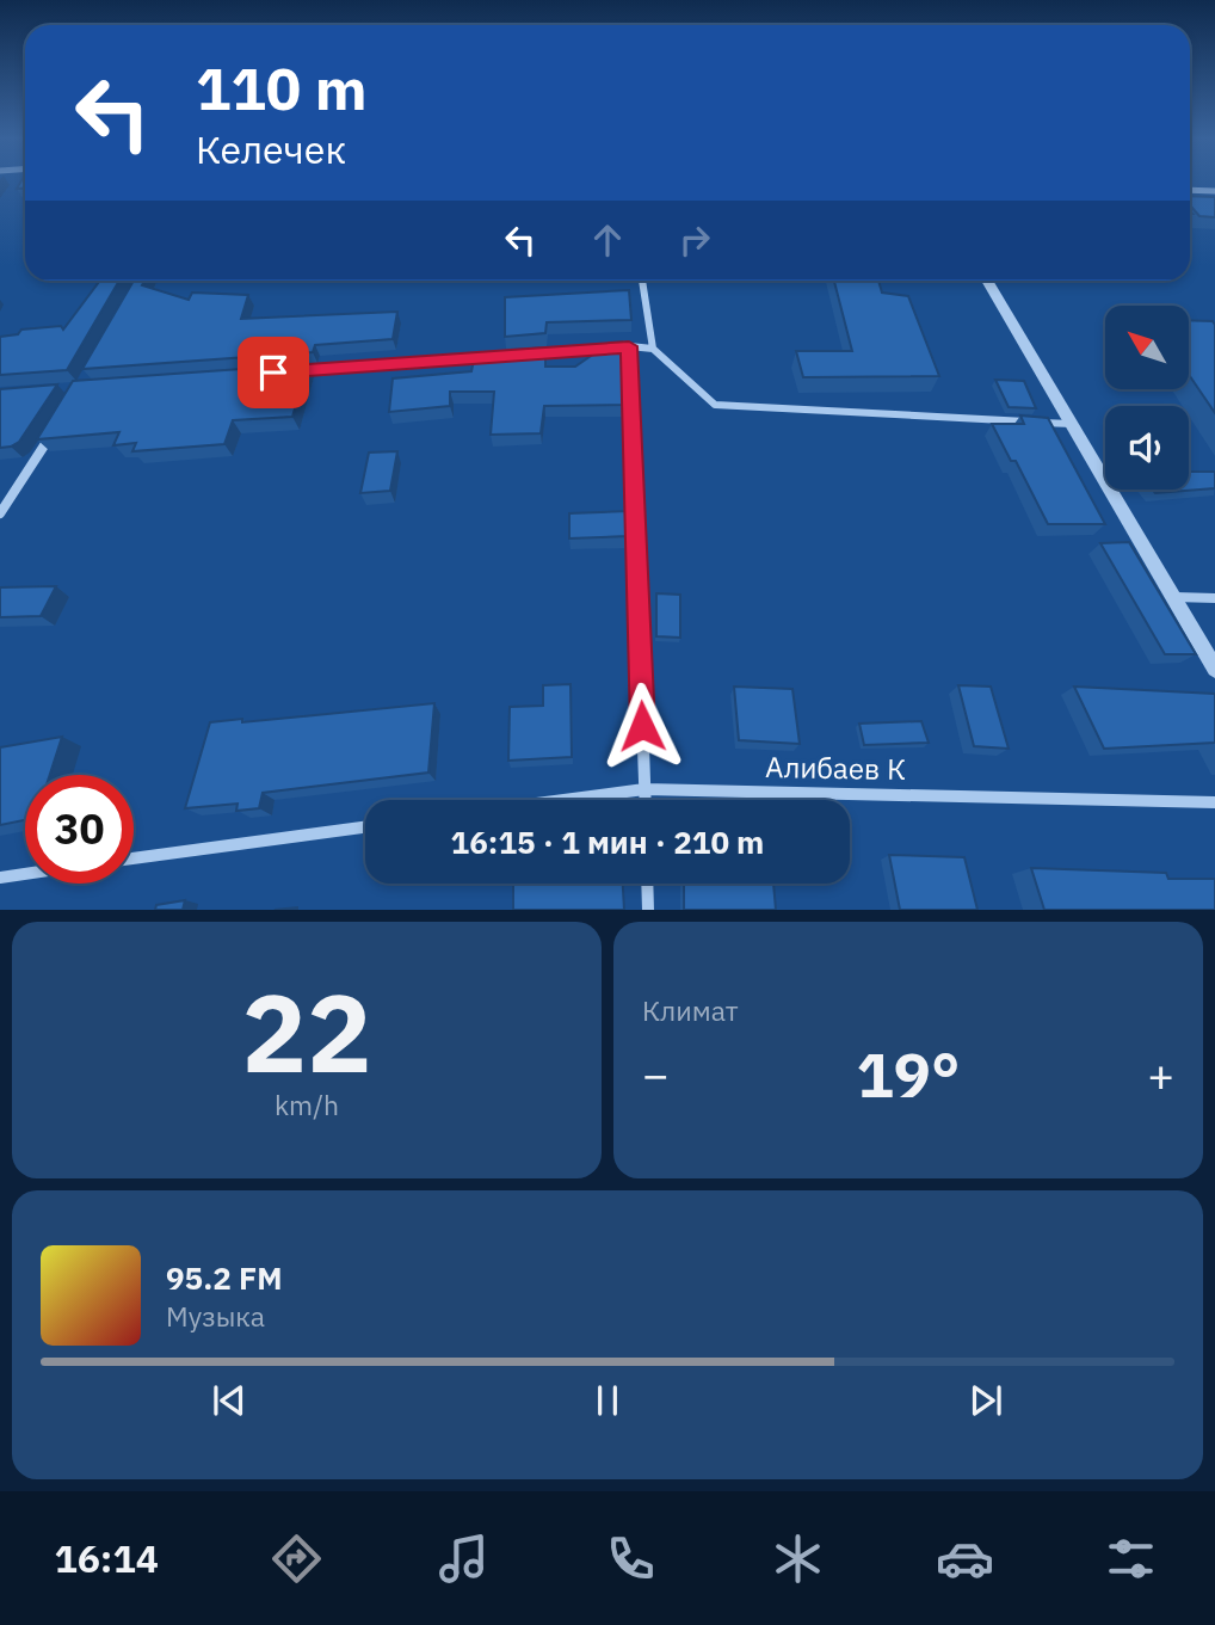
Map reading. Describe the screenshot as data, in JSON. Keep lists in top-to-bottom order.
{
  "streets": {
    "street": ["Алибаев К"]
  },
  "north": "top left",
  "page": {
    "turn": ["110 m", "Келечек"],
    "limit": "30",
    "trip": "16:15 · 1 мин · 210 m",
    "tile": [
      ["22", "km/h"],
      "Климат"
    ],
    "heat": ["−", "19°", "+"],
    "song": ["95.2 FM", "Музыка"],
    "tabs": "16:14"
  }
}
